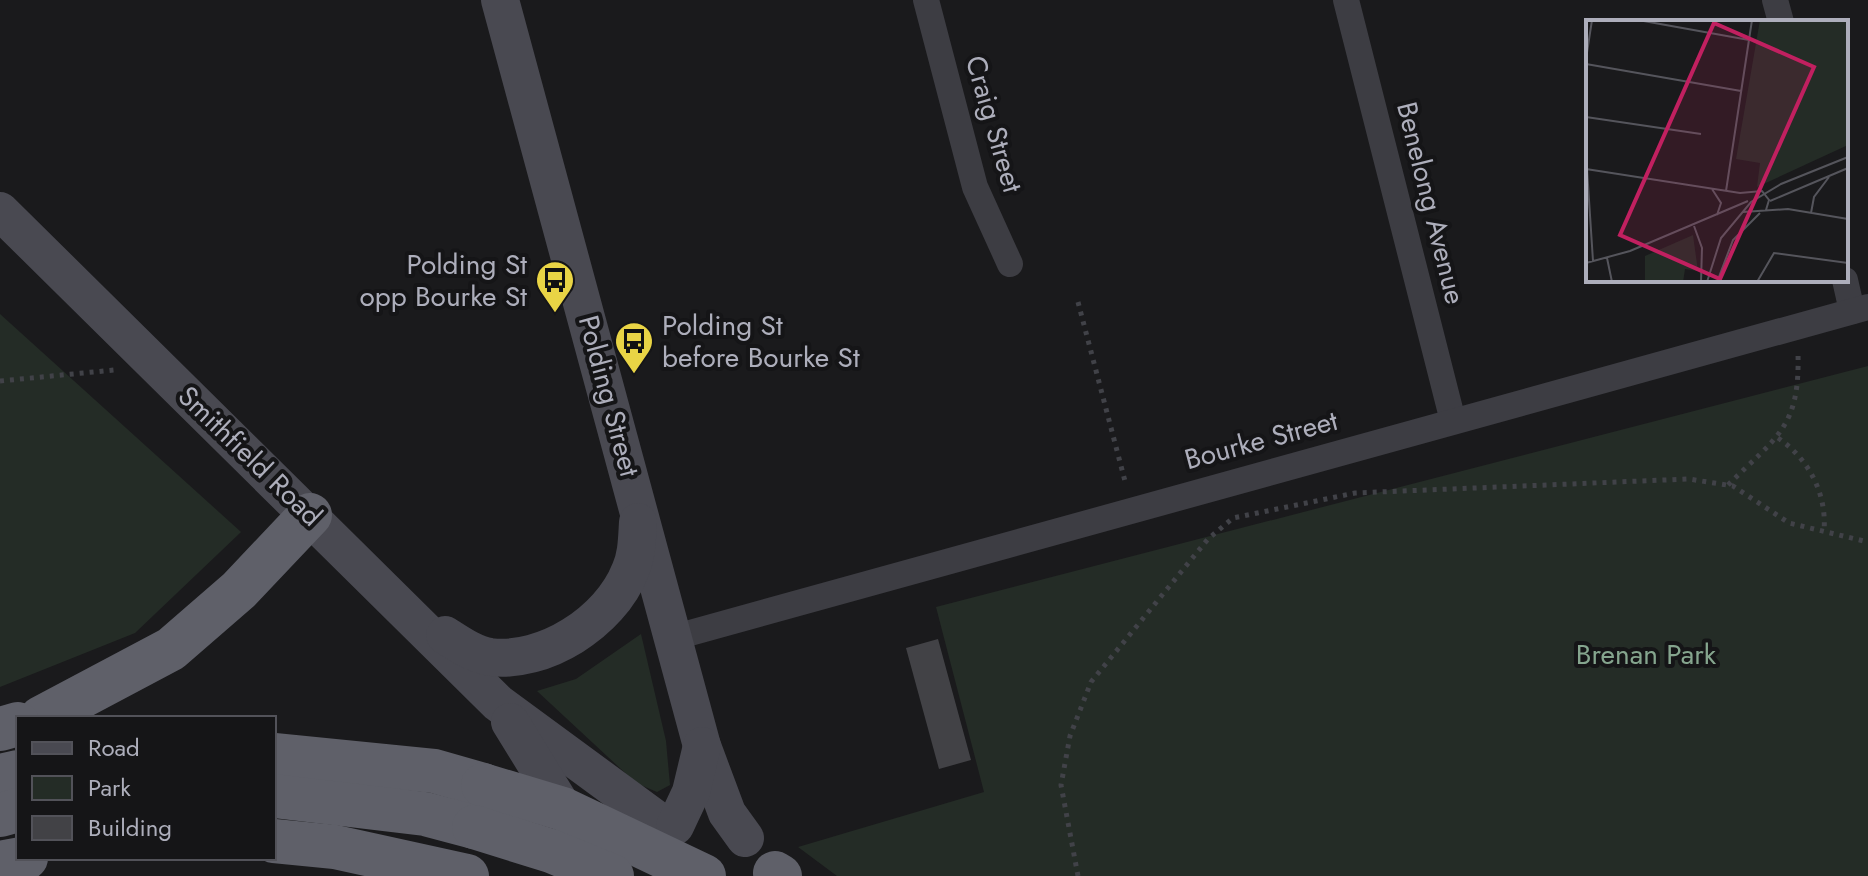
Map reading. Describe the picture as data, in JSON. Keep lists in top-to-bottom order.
{
  "streets": {
    "main road": ["Polding Street", "Smithfield Road"],
    "street": ["Craig Street", "Benelong Avenue", "Bourke Street"]
  },
  "crossings": [
    ["Benelong Avenue", "Bourke Street"],
    ["Polding Street", "Bourke Street"],
    ["Polding Street", "Smithfield Road"]
  ],
  "parks": ["Brenan Park"],
  "places": {
    "bus stop": ["Polding St opp Bourke St", "Polding St before Bourke St"]
  },
  "legend": ["Road", "Park", "Building"]
}
